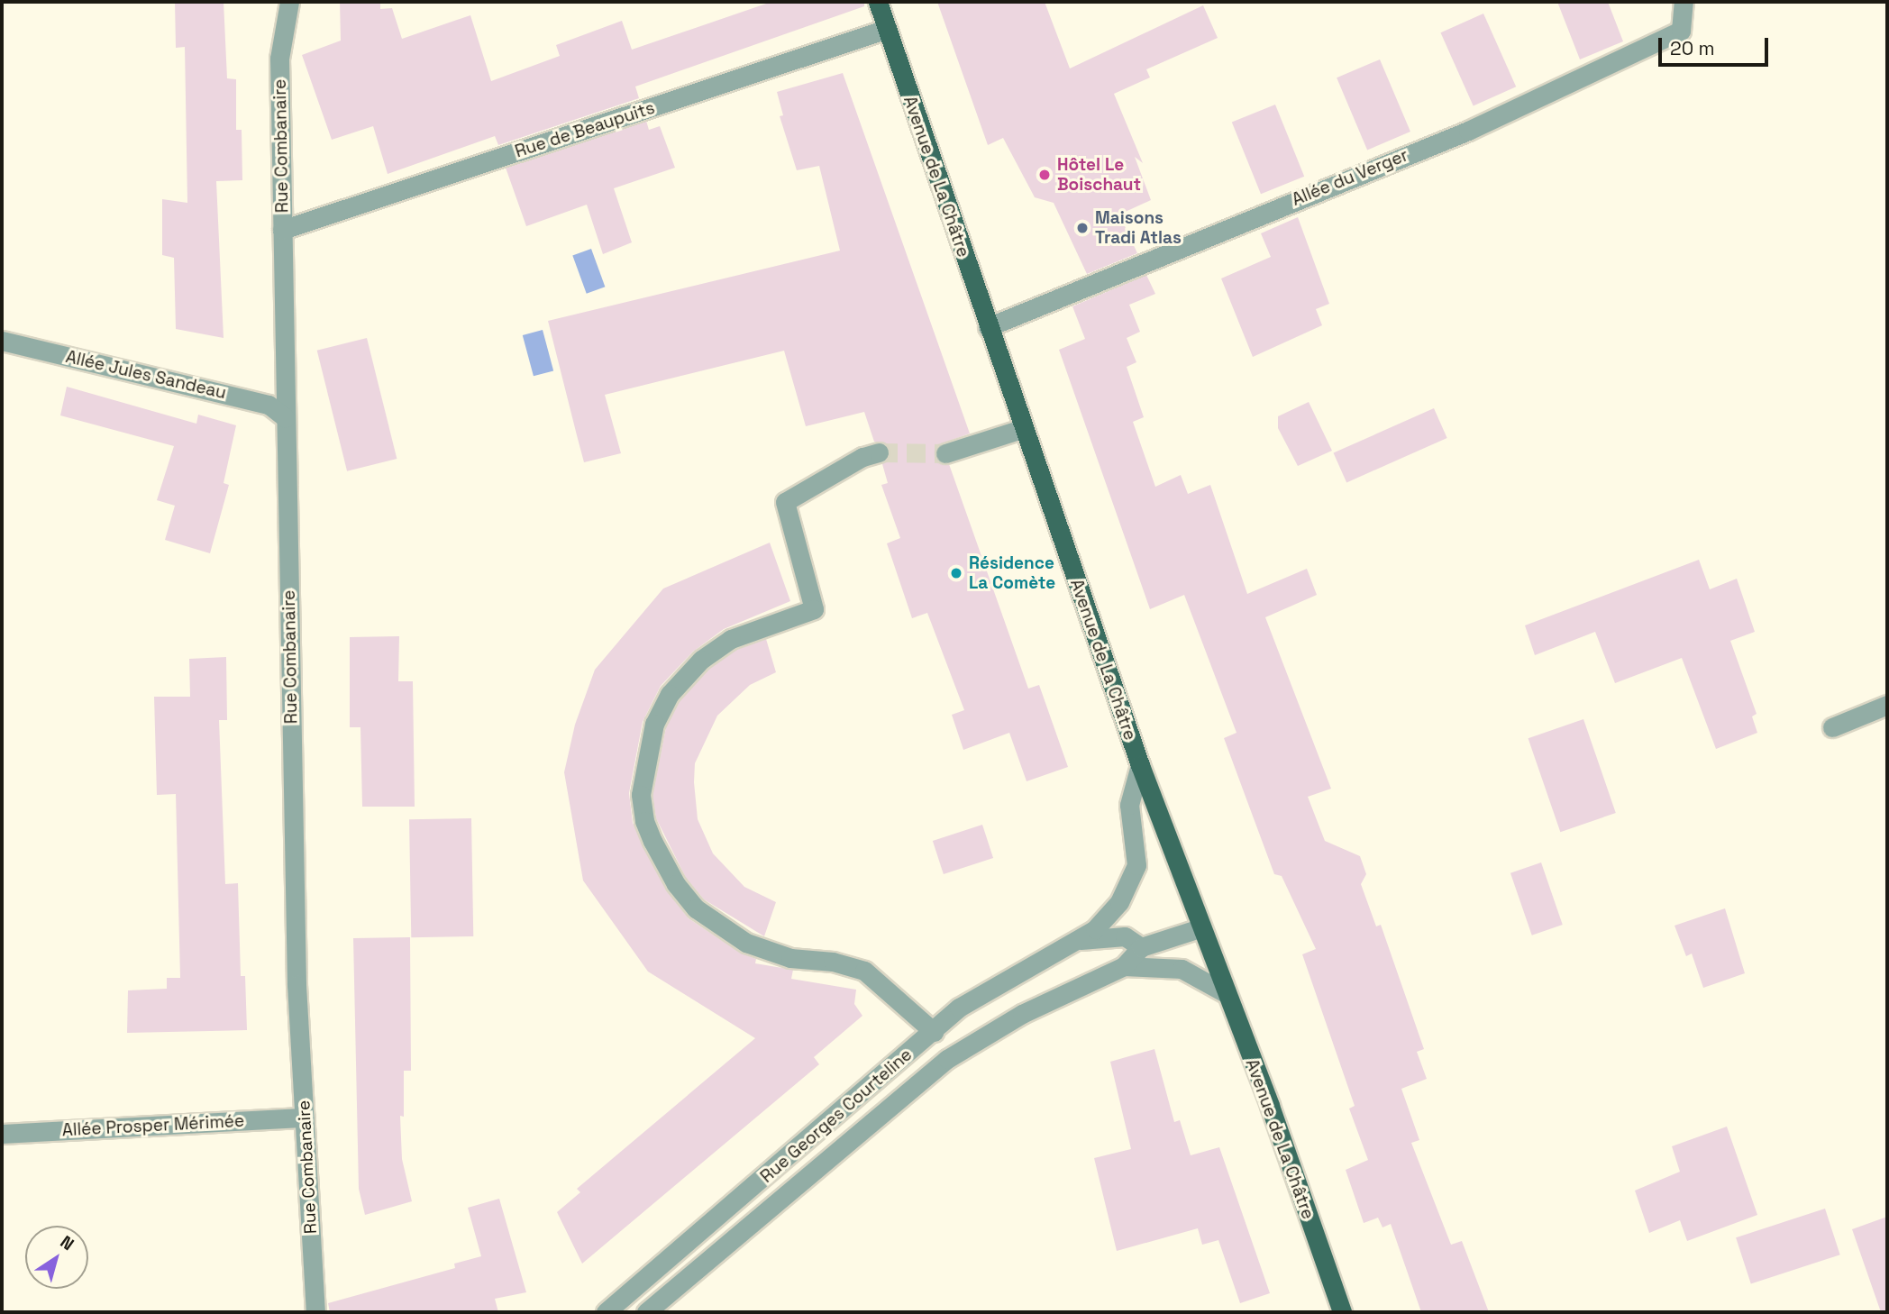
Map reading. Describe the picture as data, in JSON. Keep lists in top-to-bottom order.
{
  "streets": {
    "main road": ["Avenue de La Châtre"],
    "street": [
      "Rue de Beaupuits",
      "Rue Combanaire",
      "Allée du Verger",
      "Allée Jules Sandeau",
      "Rue Georges Courteline",
      "Allée Prosper Mérimée"
    ]
  },
  "crossings": [
    ["Rue de Beaupuits", "Rue Combanaire"],
    ["Rue de Beaupuits", "Avenue de La Châtre"],
    ["Rue Combanaire", "Allée Jules Sandeau"],
    ["Rue Combanaire", "Allée Prosper Mérimée"],
    ["Avenue de La Châtre", "Allée du Verger"],
    ["Avenue de La Châtre", "Rue Georges Courteline"]
  ],
  "places": ["Hôtel Le Boischaut", "Maisons Tradi Atlas", "Résidence La Comète"],
  "scale_bar": "20 m",
  "north": "top right"
}
